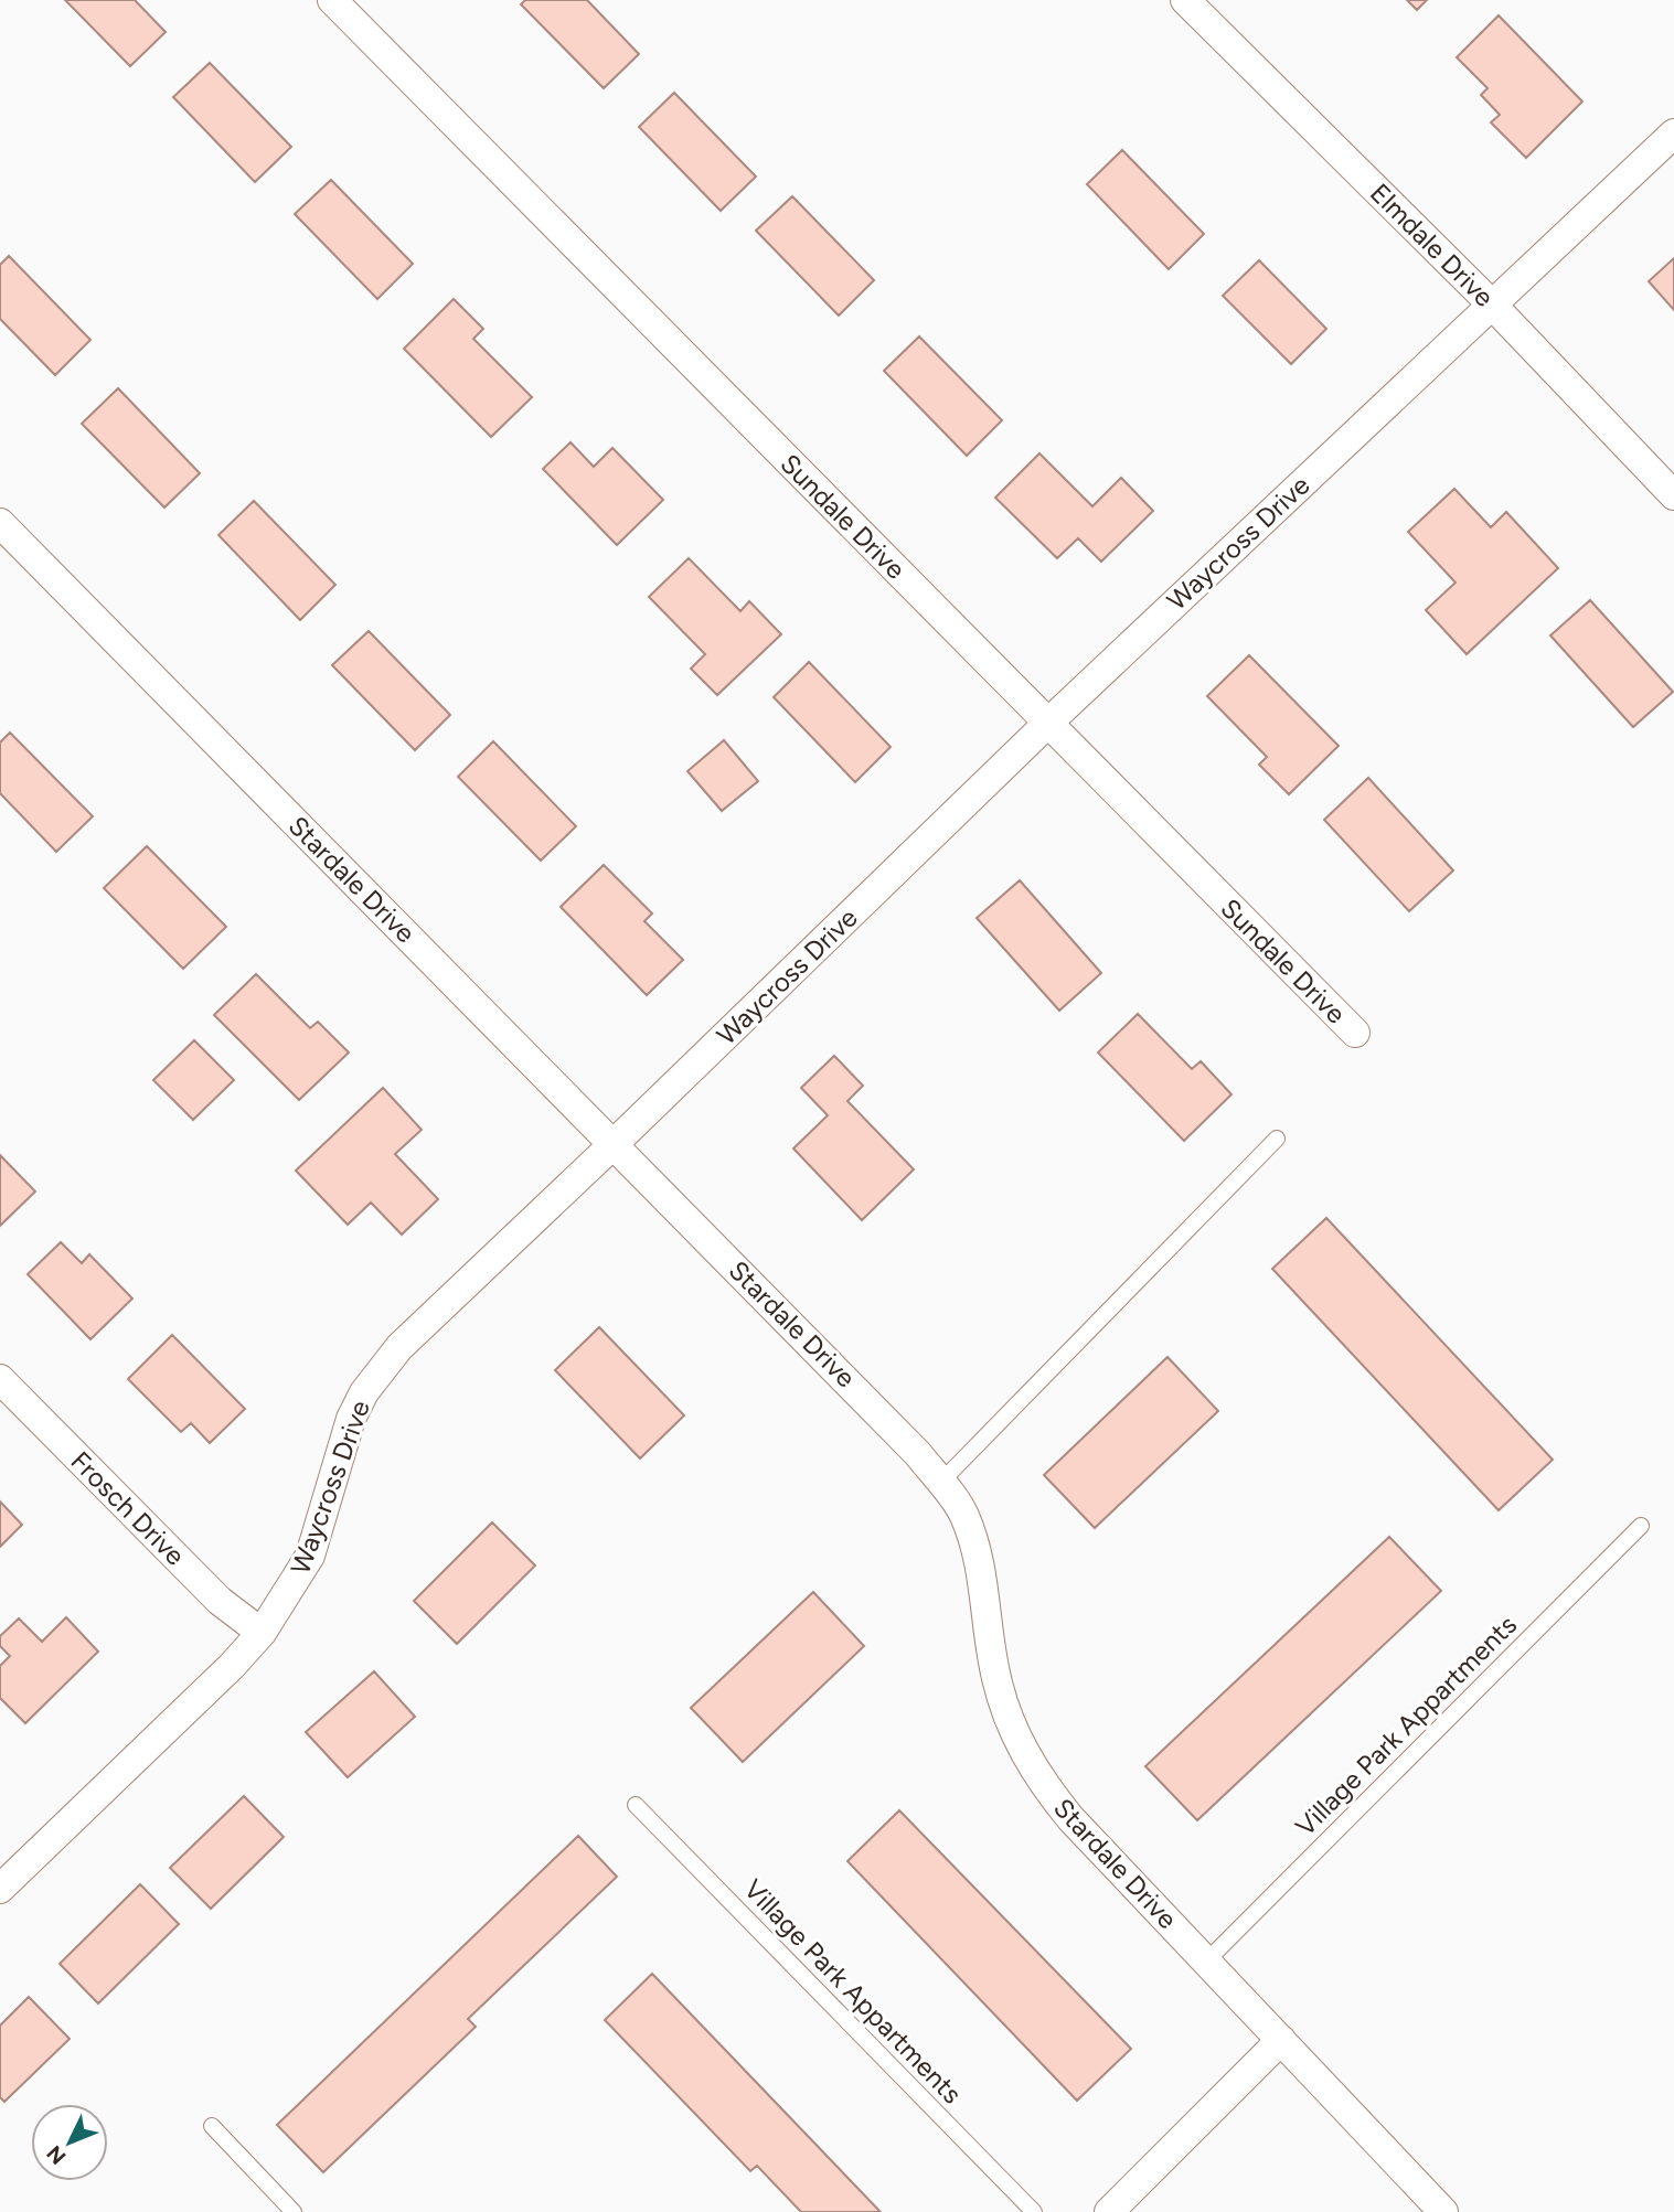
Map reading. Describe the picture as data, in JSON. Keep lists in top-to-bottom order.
{
  "streets": {
    "street": [
      "Elmdale Drive",
      "Sundale Drive",
      "Waycross Drive",
      "Stardale Drive",
      "Frosch Drive"
    ],
    "lane": ["Village Park Appartments"]
  },
  "crossings": [
    ["Elmdale Drive", "Waycross Drive"],
    ["Sundale Drive", "Waycross Drive"],
    ["Waycross Drive", "Stardale Drive"],
    ["Waycross Drive", "Frosch Drive"],
    ["Stardale Drive", "Village Park Appartments"]
  ],
  "north": "bottom left"
}
